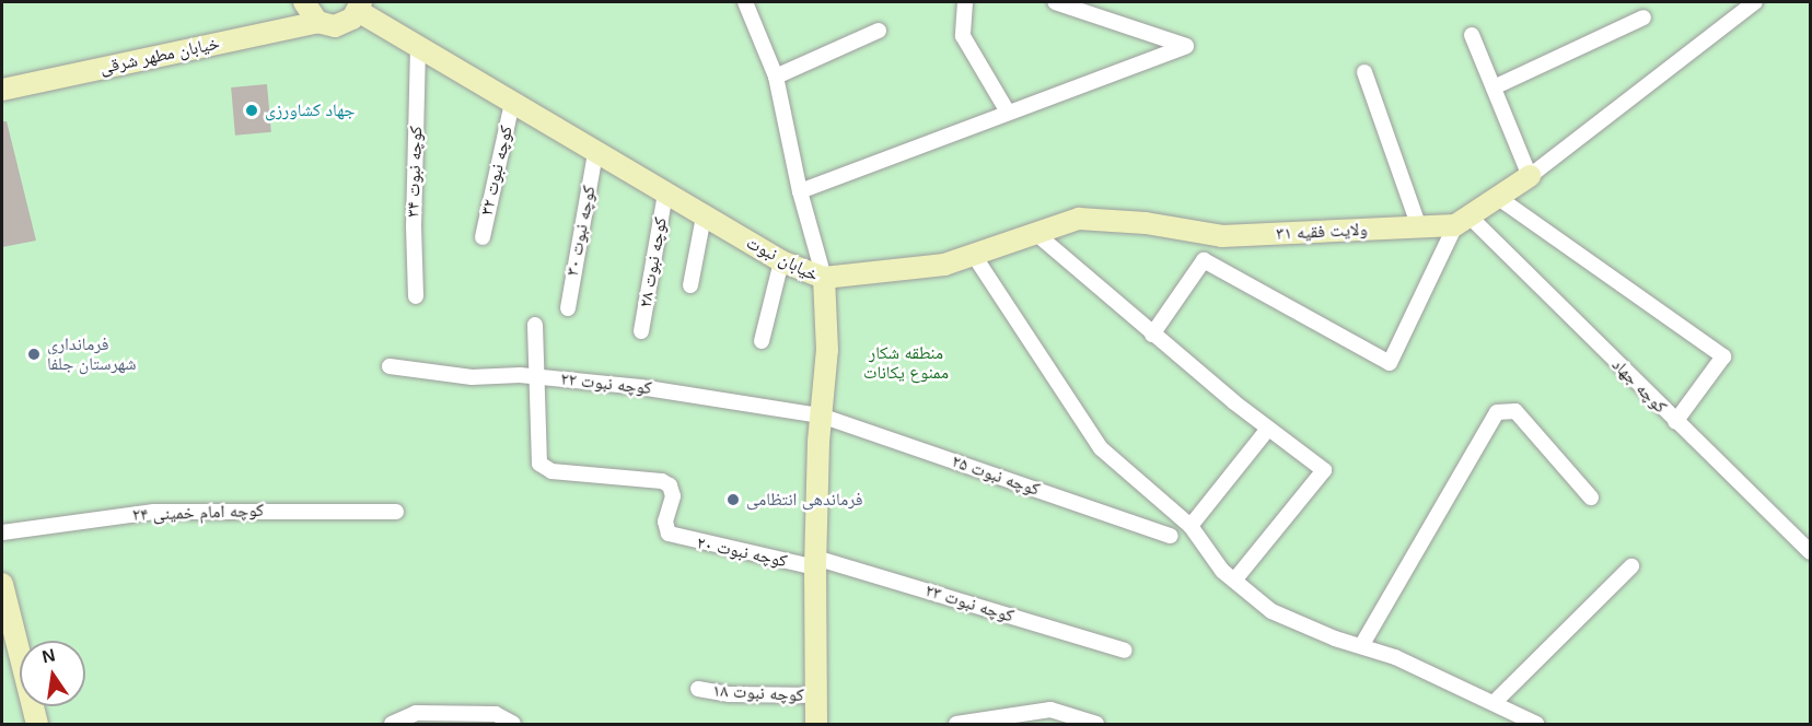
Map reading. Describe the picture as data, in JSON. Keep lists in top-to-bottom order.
{
  "streets": {
    "street": [
      "خیابان مطهر شرقی",
      "کوچه نبوت ۳۲",
      "کوچه نبوت ۳۴",
      "کوچه نبوت ۳۰",
      "ولایت فقیه ۳۱",
      "خیابان نبوت",
      "کوچه نبوت ۲۸",
      "کوچه نبوت ۲۲",
      "کوچه جهاد",
      "کوچه نبوت ۲۵",
      "کوچه امام خمینی ۲۴",
      "کوچه نبوت ۲۰",
      "کوچه نبوت ۲۳",
      "کوچه نبوت ۱۸"
    ]
  },
  "crossings": [
    ["خیابان مطهر شرقی", "خیابان نبوت"],
    ["کوچه نبوت ۳۲", "خیابان نبوت"],
    ["کوچه نبوت ۳۴", "خیابان نبوت"],
    ["کوچه نبوت ۳۰", "خیابان نبوت"],
    ["ولایت فقیه ۳۱", "خیابان نبوت"],
    ["ولایت فقیه ۳۱", "کوچه جهاد"],
    ["خیابان نبوت", "کوچه نبوت ۲۸"],
    ["خیابان نبوت", "کوچه نبوت ۲۲"],
    ["خیابان نبوت", "کوچه نبوت ۲۵"],
    ["خیابان نبوت", "کوچه نبوت ۲۰"],
    ["خیابان نبوت", "کوچه نبوت ۲۳"],
    ["خیابان نبوت", "کوچه نبوت ۱۸"],
    ["کوچه نبوت ۲۲", "کوچه نبوت ۲۵"],
    ["کوچه نبوت ۲۲", "کوچه نبوت ۲۰"],
    ["کوچه نبوت ۲۰", "کوچه نبوت ۲۳"]
  ],
  "parks": ["منطقه شکار ممنوع یکانات"],
  "places": ["جهاد کشاورزی", "فرمانداری شهرستان جلفا", "فرماندهی انتظامی"],
  "north": "top"
}
